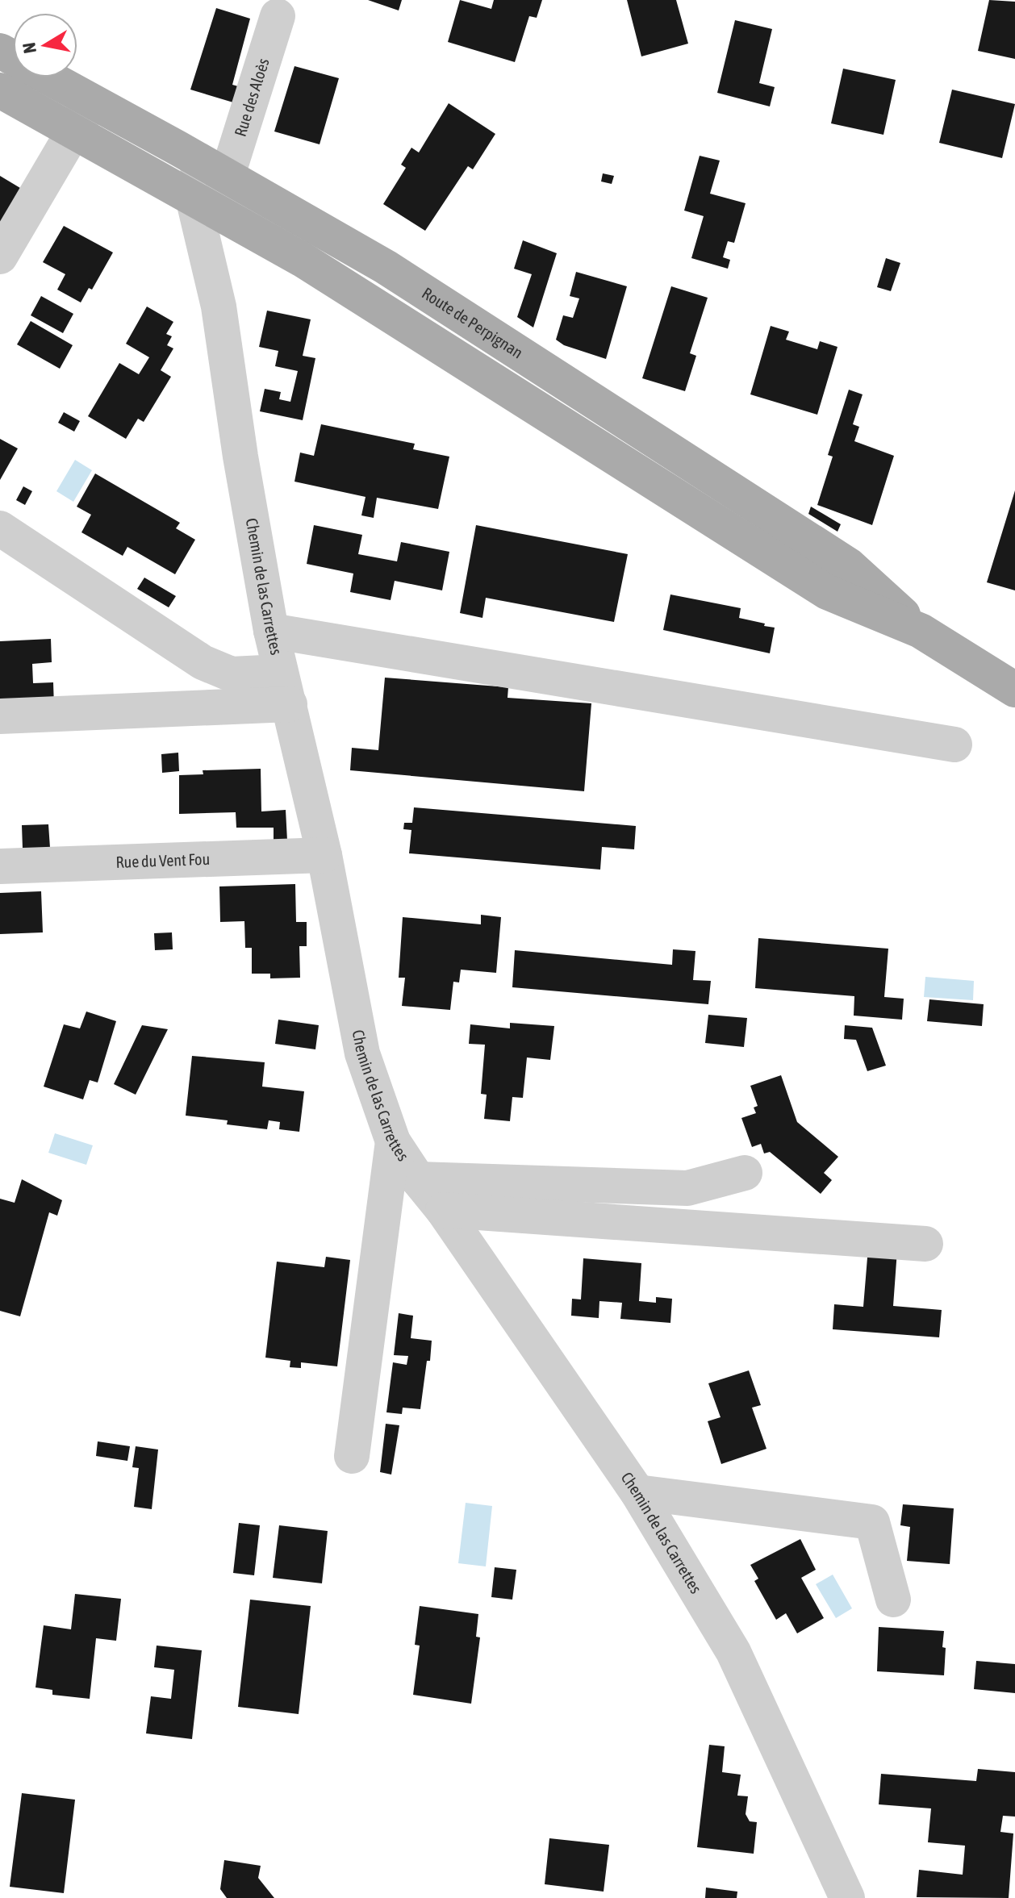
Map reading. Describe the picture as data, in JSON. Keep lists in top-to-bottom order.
{
  "streets": {
    "main road": ["Route de Perpignan"],
    "street": ["Rue des Aloès", "Chemin de las Carrettes", "Rue du Vent Fou"]
  },
  "crossings": [
    ["Rue des Aloès", "Route de Perpignan"],
    ["Rue des Aloès", "Chemin de las Carrettes"],
    ["Route de Perpignan", "Chemin de las Carrettes"],
    ["Chemin de las Carrettes", "Rue du Vent Fou"]
  ],
  "north": "left"
}
